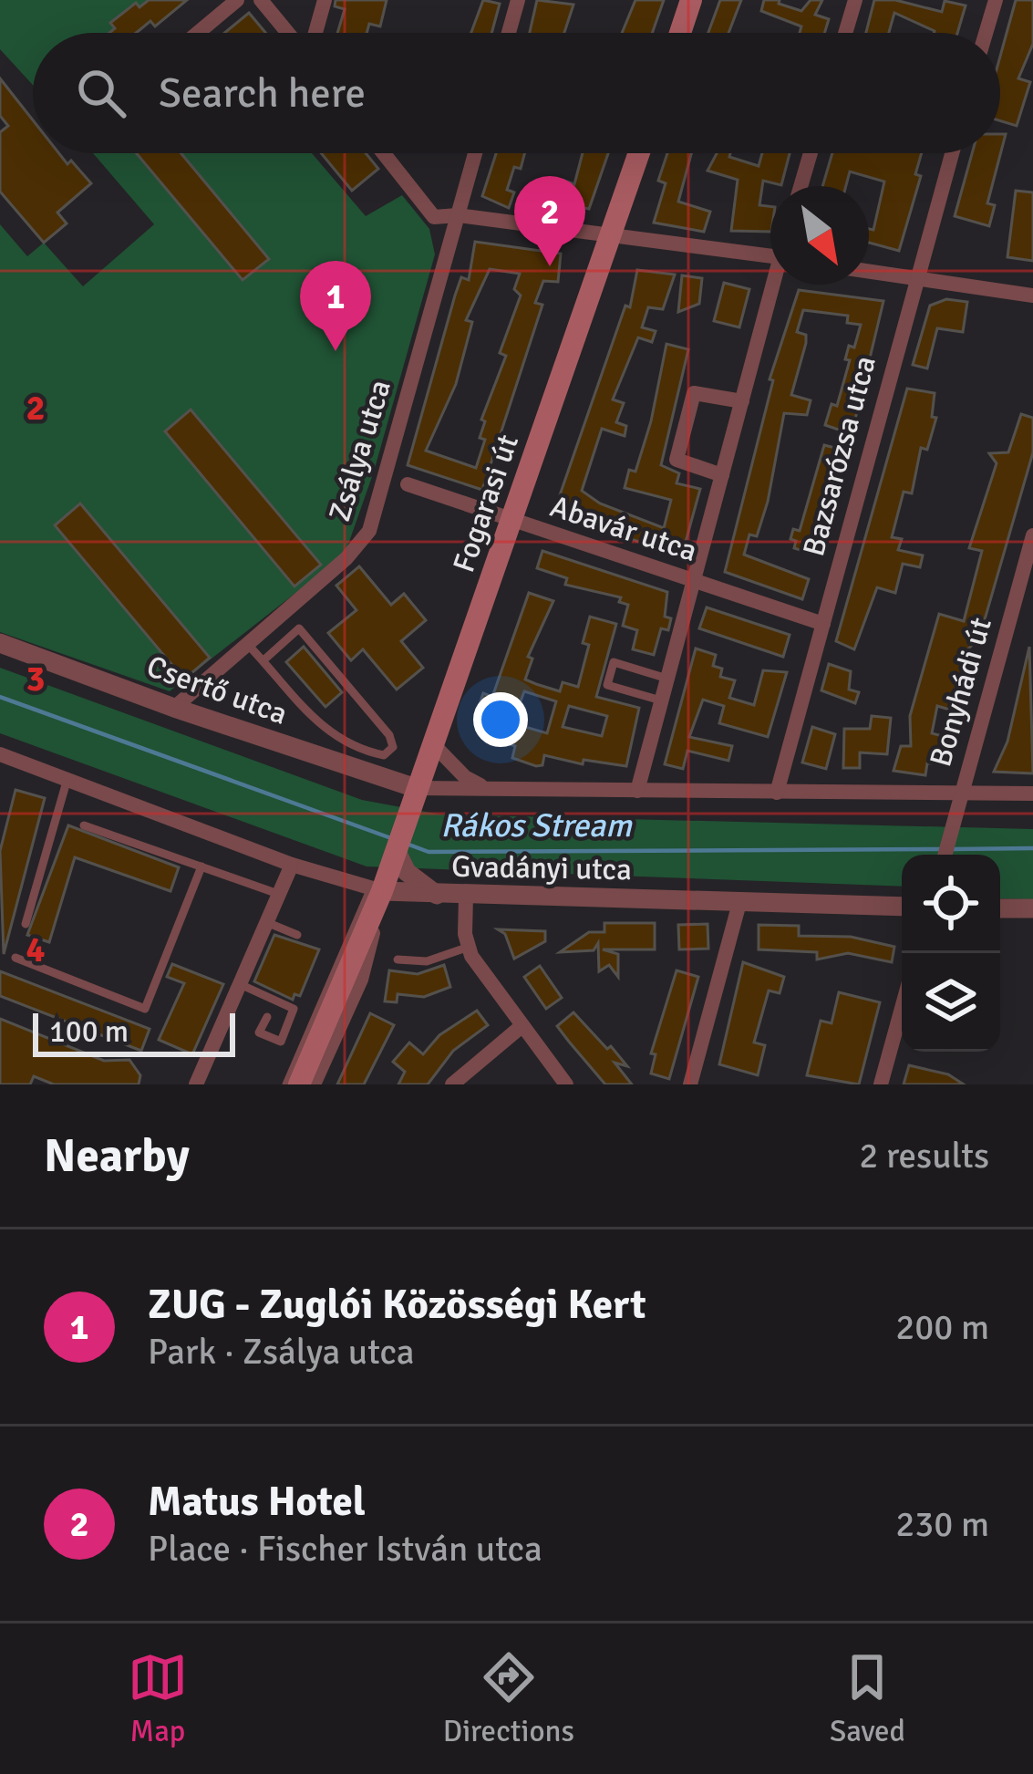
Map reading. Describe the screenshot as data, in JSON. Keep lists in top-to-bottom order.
{
  "streets": {
    "main road": ["Fogarasi út"],
    "street": [
      "Zsálya utca",
      "Bazsarózsa utca",
      "Abavár utca",
      "Csertő utca",
      "Bonyhádi út",
      "Gvadányi utca"
    ]
  },
  "crossings": [
    ["Zsálya utca", "Csertő utca"],
    ["Bazsarózsa utca", "Abavár utca"],
    ["Fogarasi út", "Abavár utca"],
    ["Fogarasi út", "Csertő utca"],
    ["Fogarasi út", "Gvadányi utca"]
  ],
  "water": ["Rákos Stream"],
  "scale_bar": "100 m",
  "north": "bottom right",
  "page": {
    "search": "Search here",
    "pins": ["2", "1"],
    "scale": "100 m",
    "heading": ["Nearby", "2 results"],
    "list": [
      {
        "mark": "1",
        "name": "ZUG - Zuglói Közösségi Kert",
        "note": "Park · Zsálya utca",
        "value": "200 m"
      },
      {
        "mark": "2",
        "name": "Matus Hotel",
        "note": "Place · Fischer István utca",
        "value": "230 m"
      }
    ],
    "nav": ["Map", "Directions", "Saved"]
  },
  "grid": {
    "rows": ["2", "3", "4"]
  }
}
